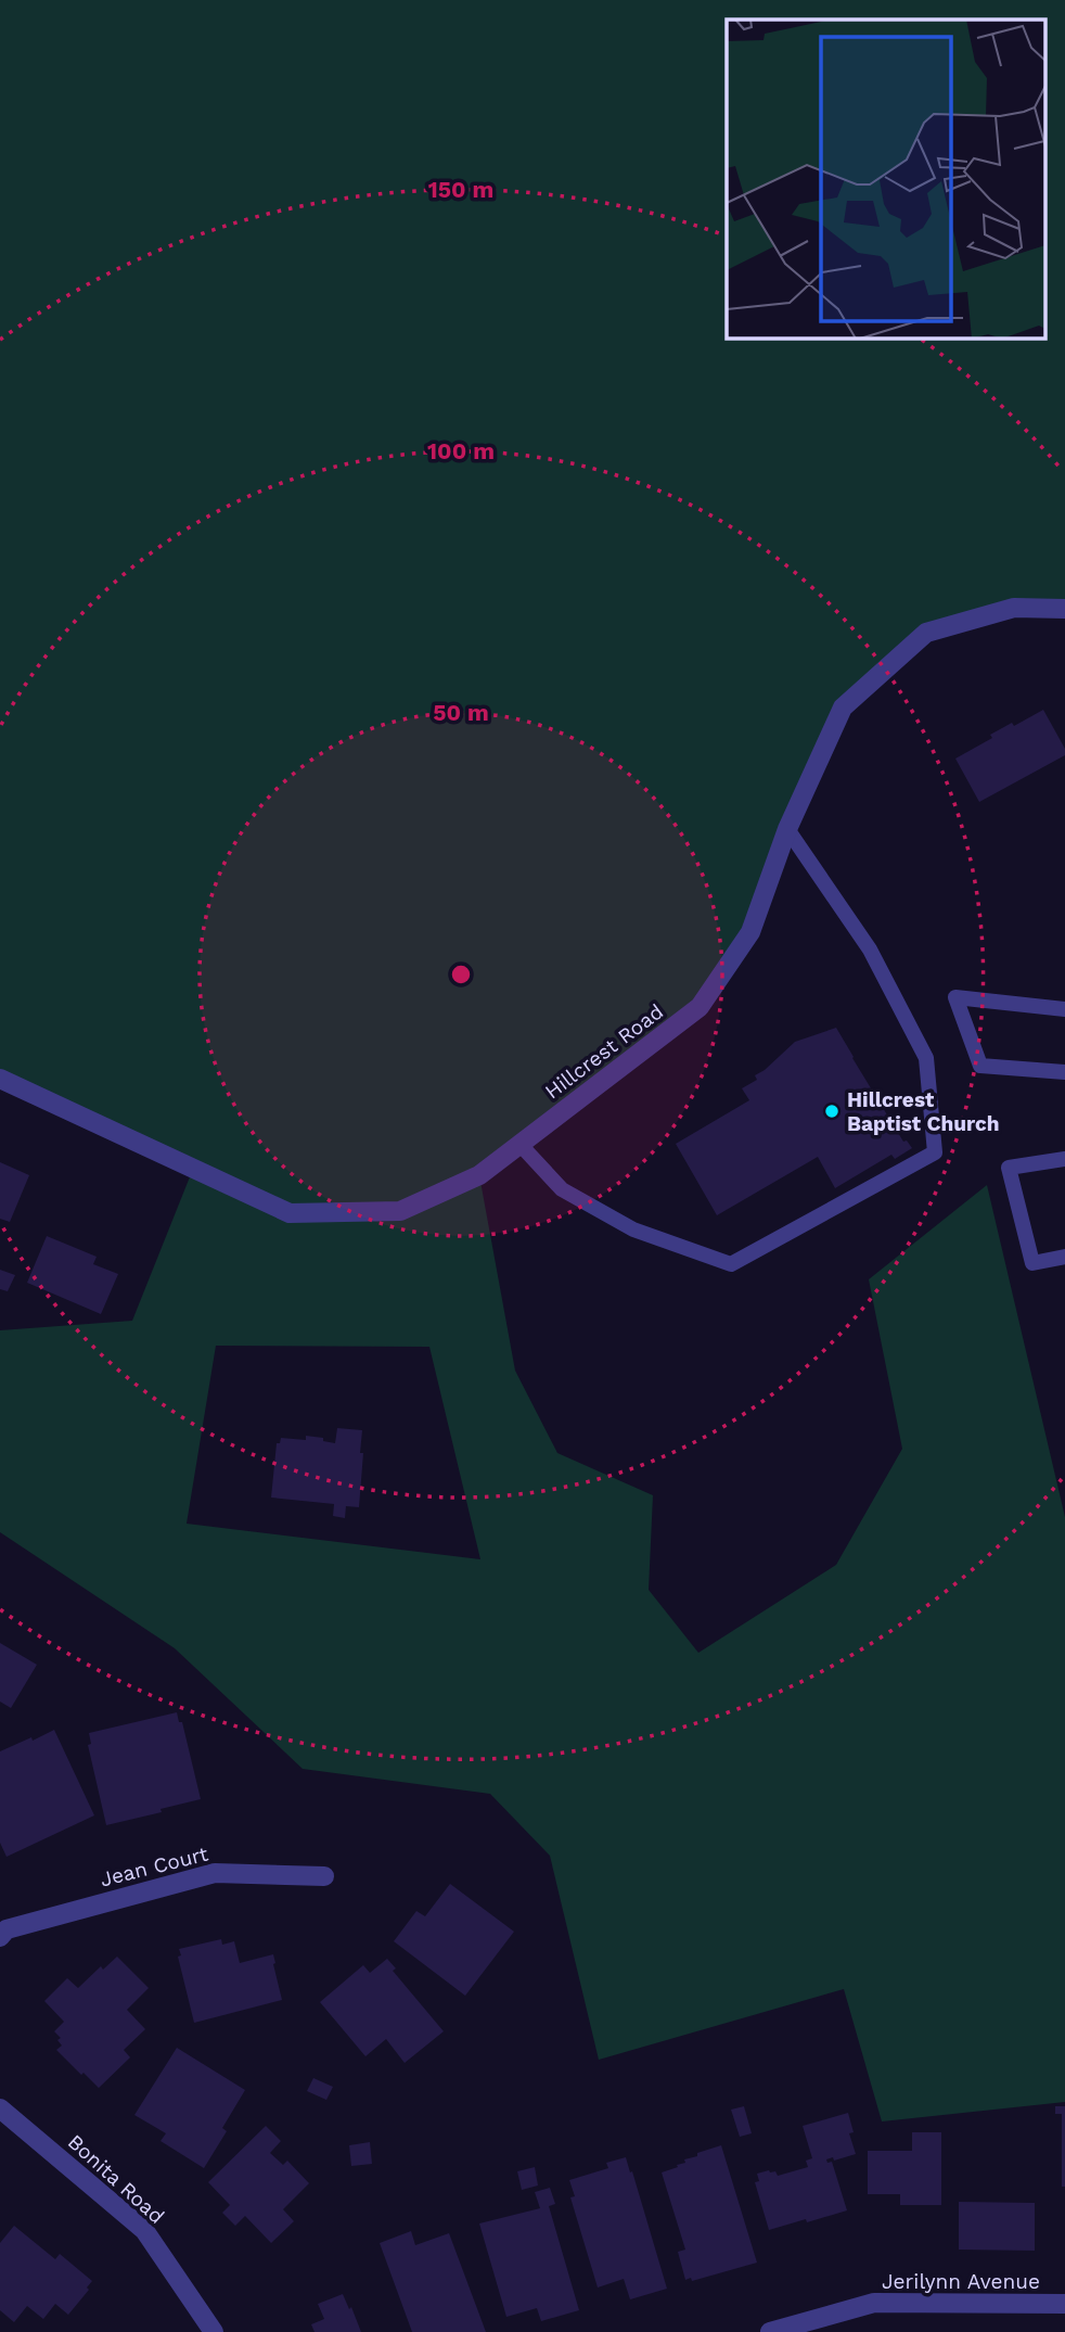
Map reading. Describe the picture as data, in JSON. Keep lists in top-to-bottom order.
{
  "streets": {
    "street": [
      "Hillcrest Road",
      "Jean Court",
      "Bonita Road",
      "Jerilynn Avenue"
    ]
  },
  "places": ["Hillcrest Baptist Church"],
  "rings": ["150 m", "100 m", "50 m"]
}
